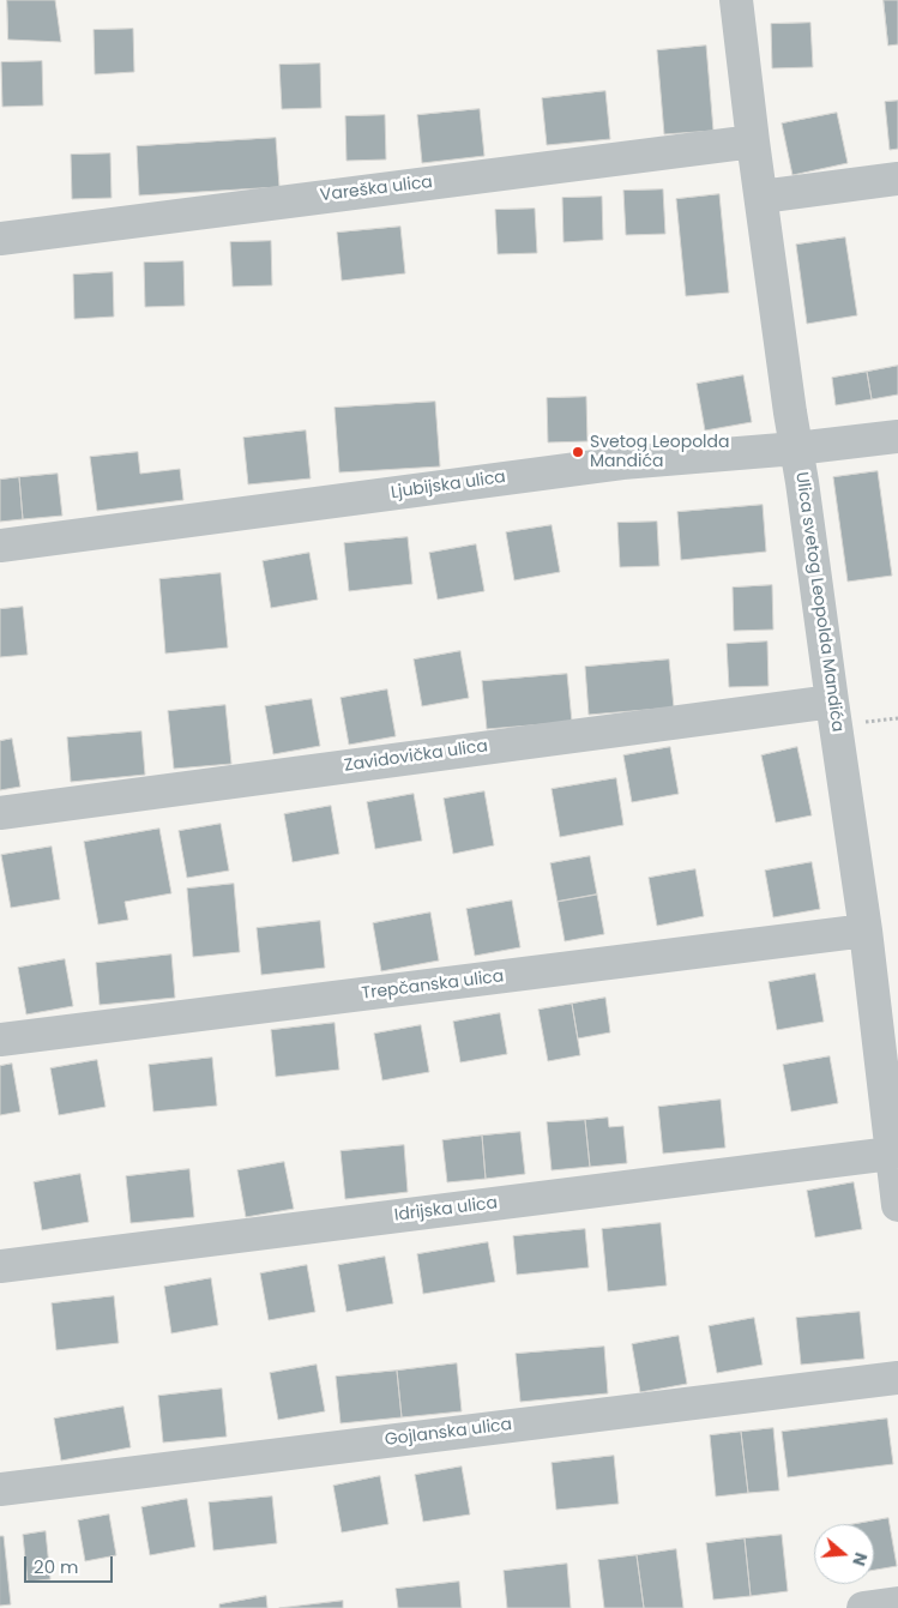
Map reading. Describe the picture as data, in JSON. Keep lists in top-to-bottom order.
{
  "streets": {
    "street": [
      "Vareška ulica",
      "Ljubijska ulica",
      "Ulica svetog Leopolda Mandića",
      "Zavidovička ulica",
      "Trepčanska ulica",
      "Idrijska ulica",
      "Gojlanska ulica"
    ]
  },
  "crossings": [
    ["Vareška ulica", "Ulica svetog Leopolda Mandića"],
    ["Ljubijska ulica", "Ulica svetog Leopolda Mandića"],
    ["Ulica svetog Leopolda Mandića", "Zavidovička ulica"],
    ["Ulica svetog Leopolda Mandića", "Trepčanska ulica"],
    ["Ulica svetog Leopolda Mandića", "Idrijska ulica"]
  ],
  "places": ["Svetog Leopolda Mandića"],
  "scale_bar": "20 m",
  "north": "right"
}
